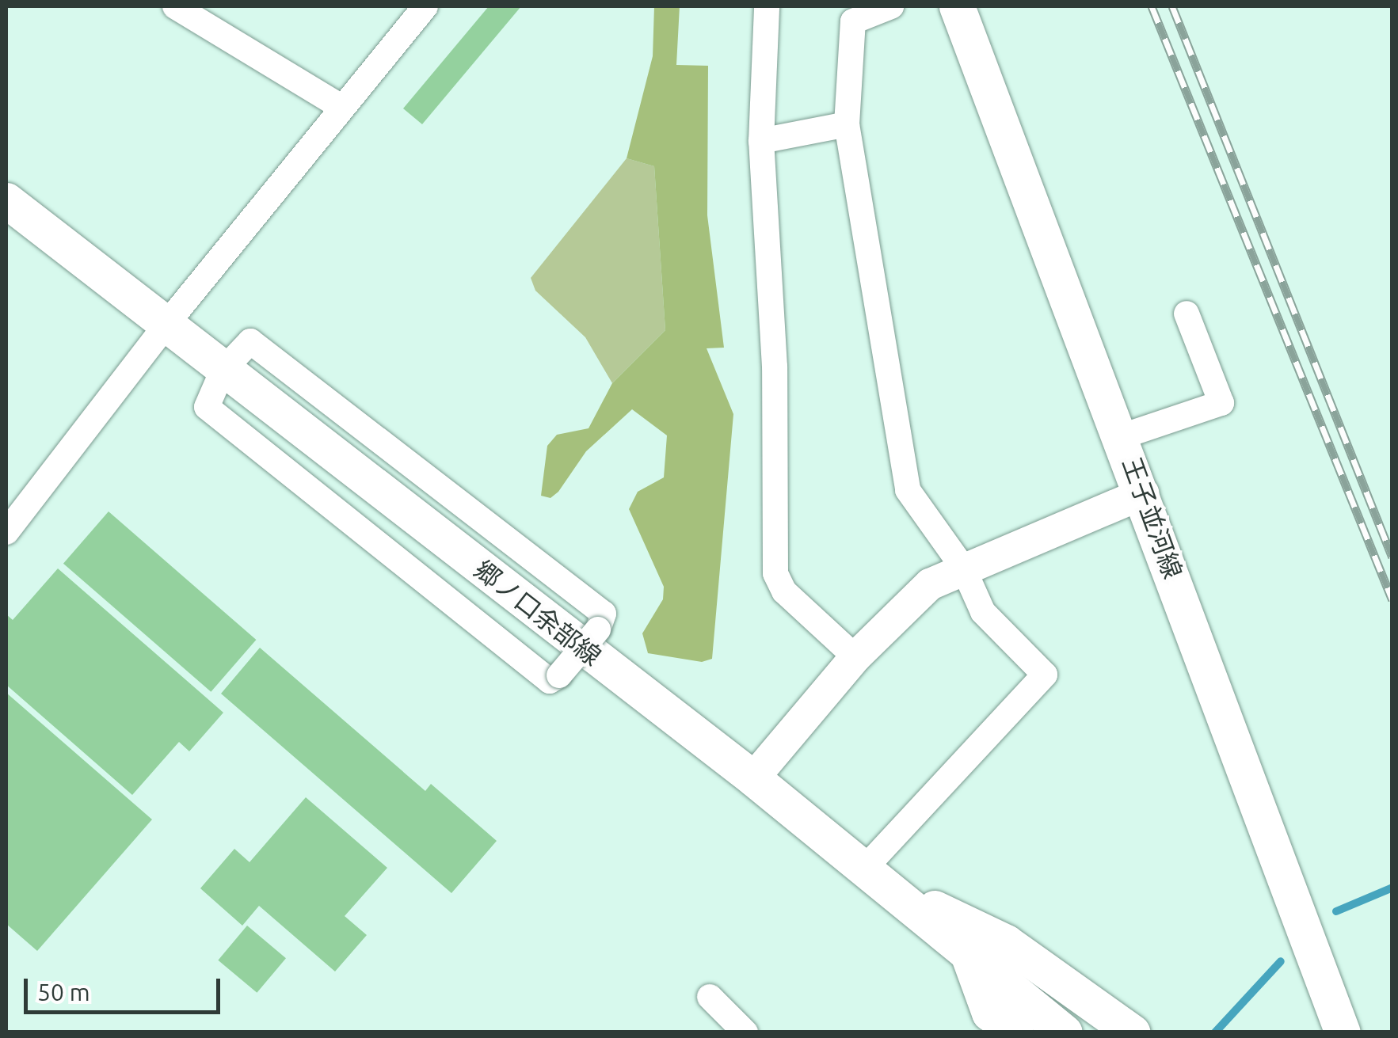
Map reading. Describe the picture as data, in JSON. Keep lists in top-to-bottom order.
{
  "streets": {
    "main road": ["王子並河線", "郷ノ口余部線"]
  },
  "scale_bar": "50 m"
}
